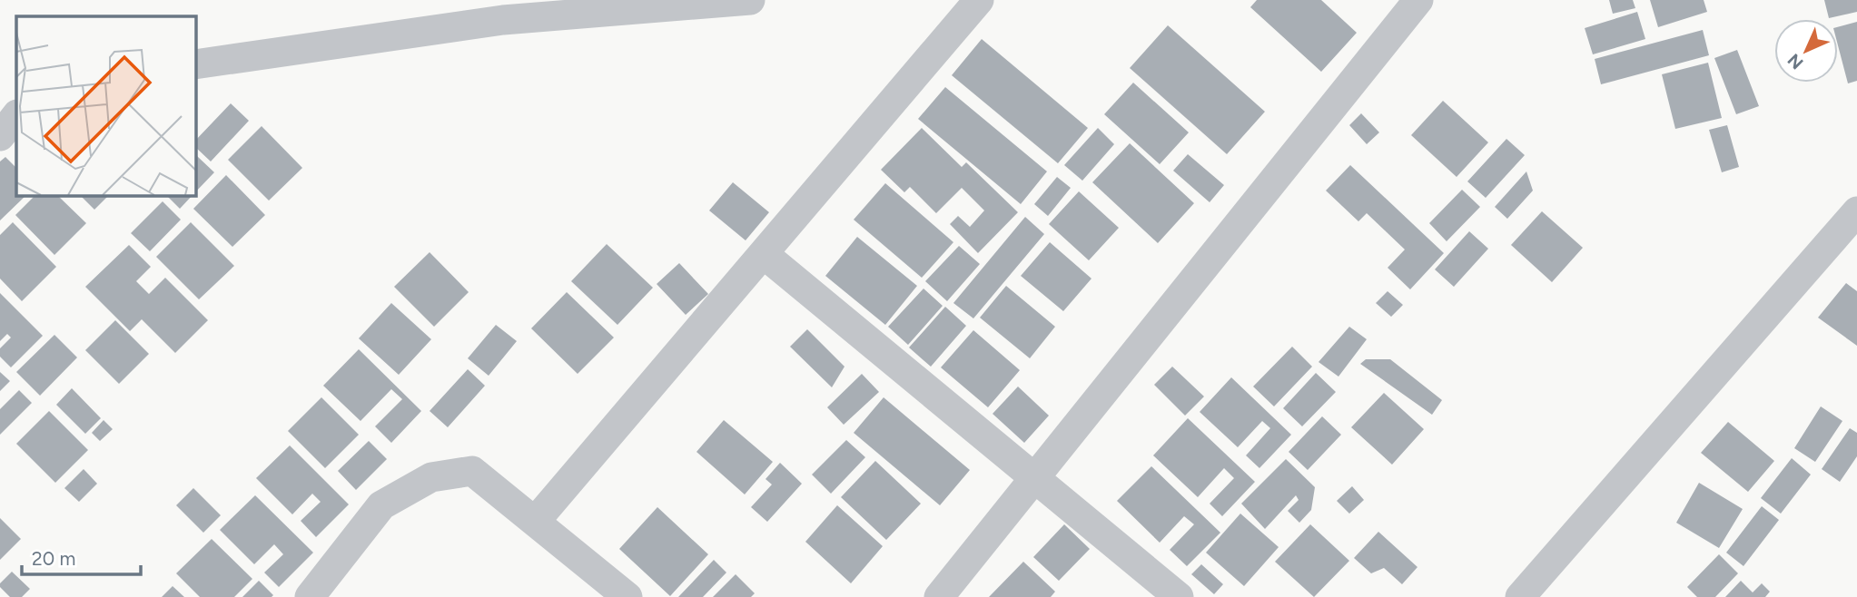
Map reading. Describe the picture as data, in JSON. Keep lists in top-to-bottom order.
{
  "scale_bar": "20 m",
  "north": "bottom left"
}
